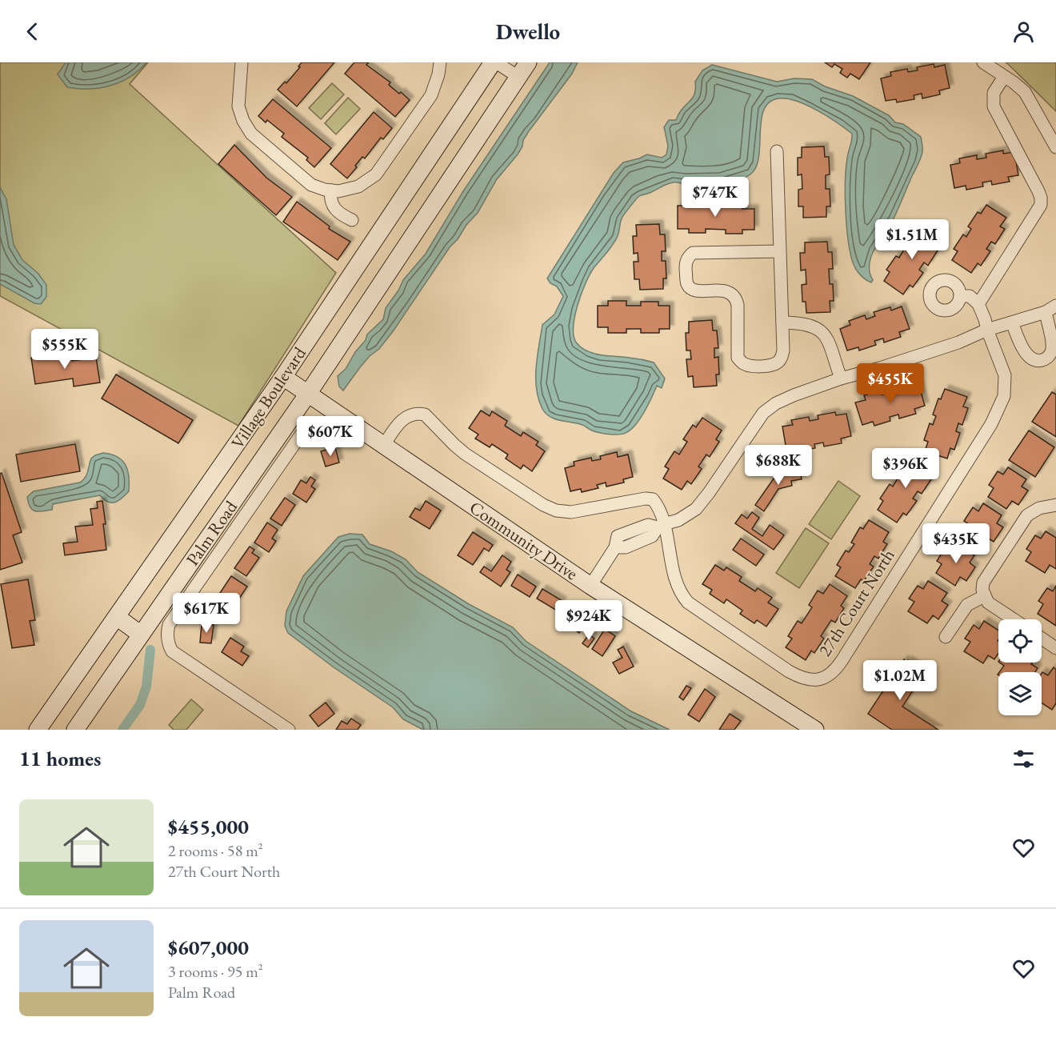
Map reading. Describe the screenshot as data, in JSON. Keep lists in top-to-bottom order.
{
  "streets": {
    "street": [
      "Village Boulevard",
      "Palm Road",
      "Community Drive",
      "27th Court North"
    ]
  },
  "crossings": [
    ["Village Boulevard", "Community Drive"],
    ["Community Drive", "27th Court North"]
  ],
  "page": {
    "header": "Dwello",
    "price": [
      "$747K",
      "$1.51M",
      "$555K",
      "$455K",
      "$607K",
      "$688K",
      "$396K",
      "$435K",
      "$617K",
      "$924K",
      "$1.02M"
    ],
    "heading": "11 homes",
    "list": [
      {
        "name": "$455,000",
        "note": "2 rooms · 58 m² · 27th Court North"
      },
      {
        "name": "$607,000",
        "note": "3 rooms · 95 m² · Palm Road"
      }
    ]
  }
}
